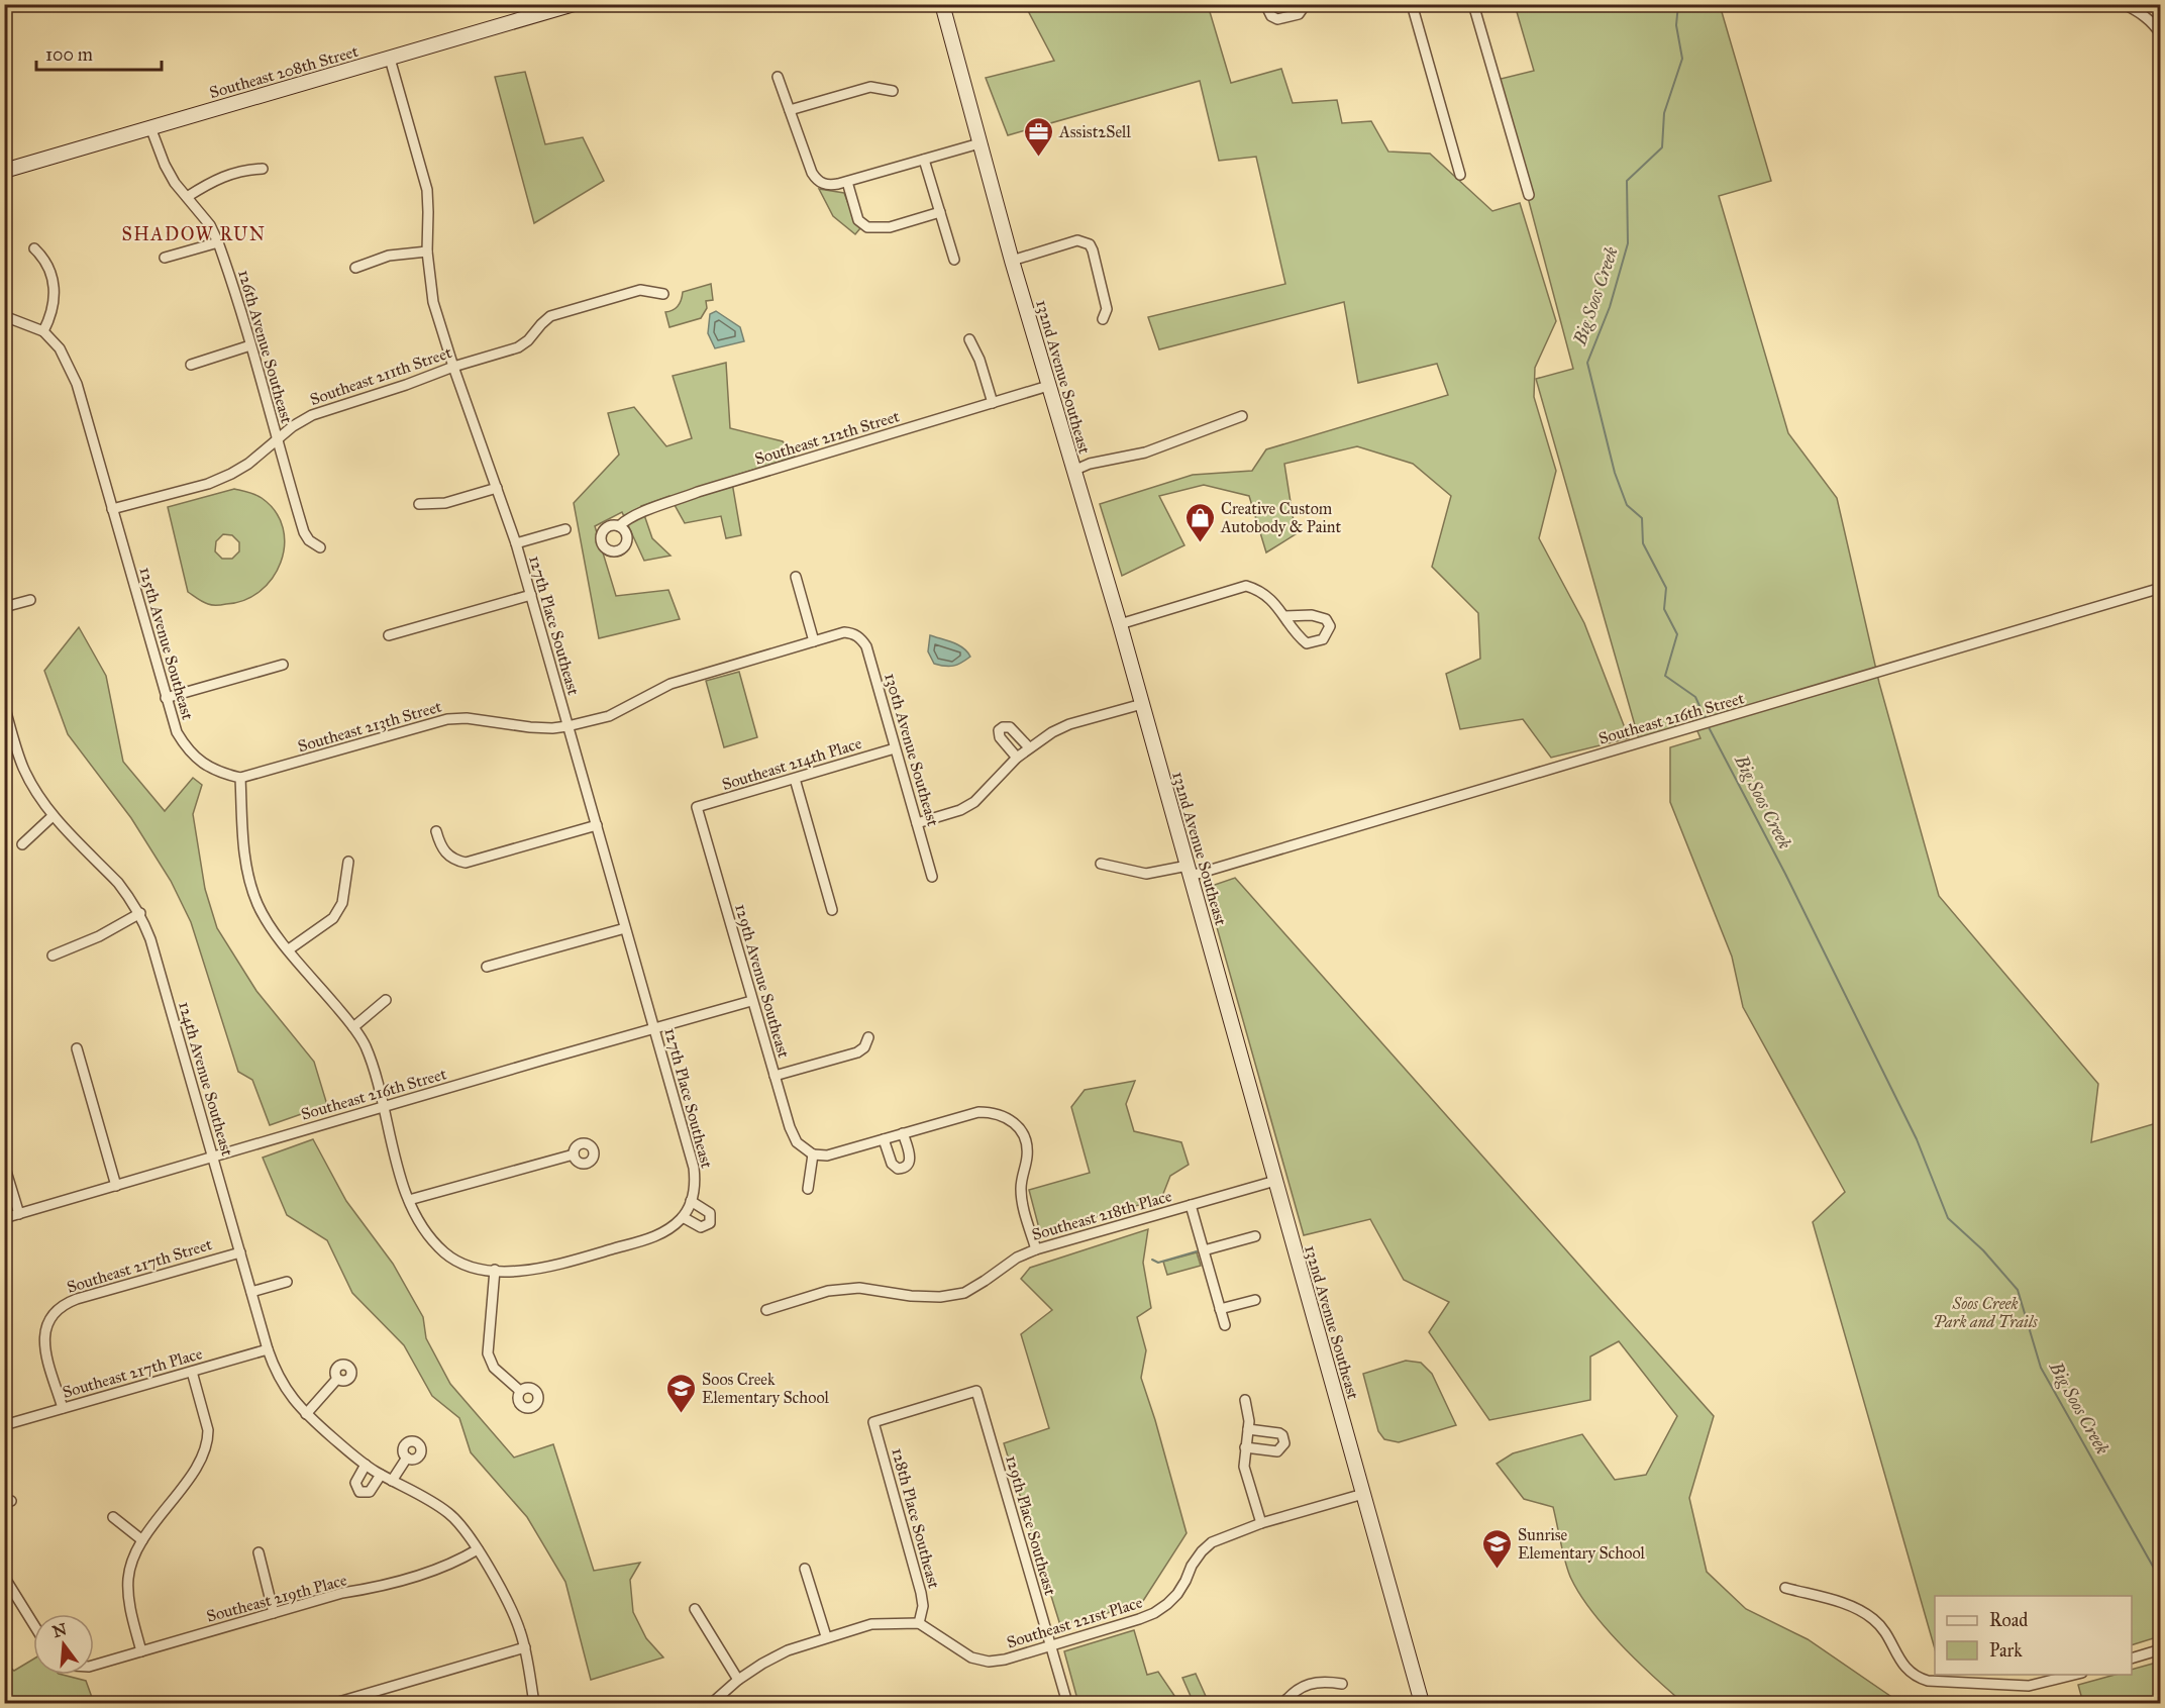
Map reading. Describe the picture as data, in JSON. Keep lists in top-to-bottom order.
{
  "streets": {
    "main road": ["Southeast 208th Street", "132nd Avenue Southeast"],
    "street": [
      "126th Avenue Southeast",
      "Southeast 211th Street",
      "Southeast 212th Street",
      "127th Place Southeast",
      "125th Avenue Southeast",
      "Southeast 216th Street",
      "Southeast 213th Street",
      "130th Avenue Southeast",
      "Southeast 214th Place",
      "129th Avenue Southeast",
      "124th Avenue Southeast",
      "Southeast 218th Place",
      "Southeast 217th Street",
      "Southeast 217th Place",
      "128th Place Southeast",
      "129th Place Southeast",
      "Southeast 219th Place",
      "Southeast 221st Place"
    ]
  },
  "crossings": [
    ["Southeast 208th Street", "126th Avenue Southeast"],
    ["Southeast 208th Street", "127th Place Southeast"],
    ["126th Avenue Southeast", "Southeast 211th Street"],
    ["Southeast 211th Street", "127th Place Southeast"],
    ["Southeast 211th Street", "125th Avenue Southeast"],
    ["132nd Avenue Southeast", "Southeast 212th Street"],
    ["132nd Avenue Southeast", "Southeast 216th Street"],
    ["132nd Avenue Southeast", "Southeast 218th Place"],
    ["132nd Avenue Southeast", "Southeast 221st Place"],
    ["127th Place Southeast", "Southeast 216th Street"],
    ["127th Place Southeast", "Southeast 213th Street"],
    ["125th Avenue Southeast", "Southeast 213th Street"],
    ["Southeast 216th Street", "129th Avenue Southeast"],
    ["Southeast 216th Street", "124th Avenue Southeast"],
    ["Southeast 213th Street", "130th Avenue Southeast"],
    ["130th Avenue Southeast", "Southeast 214th Place"],
    ["Southeast 214th Place", "129th Avenue Southeast"],
    ["124th Avenue Southeast", "Southeast 217th Street"],
    ["124th Avenue Southeast", "Southeast 217th Place"],
    ["124th Avenue Southeast", "Southeast 219th Place"],
    ["Southeast 217th Street", "Southeast 217th Place"],
    ["128th Place Southeast", "129th Place Southeast"],
    ["128th Place Southeast", "Southeast 221st Place"],
    ["129th Place Southeast", "Southeast 221st Place"]
  ],
  "districts": ["SHADOW RUN"],
  "water": ["Big Soos Creek"],
  "parks": ["Soos Creek Park and Trails"],
  "places": {
    "office": ["Assist2Sell"],
    "shop": ["Creative Custom Autobody & Paint"],
    "school or university": ["Soos Creek Elementary School", "Sunrise Elementary School"]
  },
  "legend": ["Road", "Park"],
  "scale_bar": "100 m",
  "north": "top"
}
